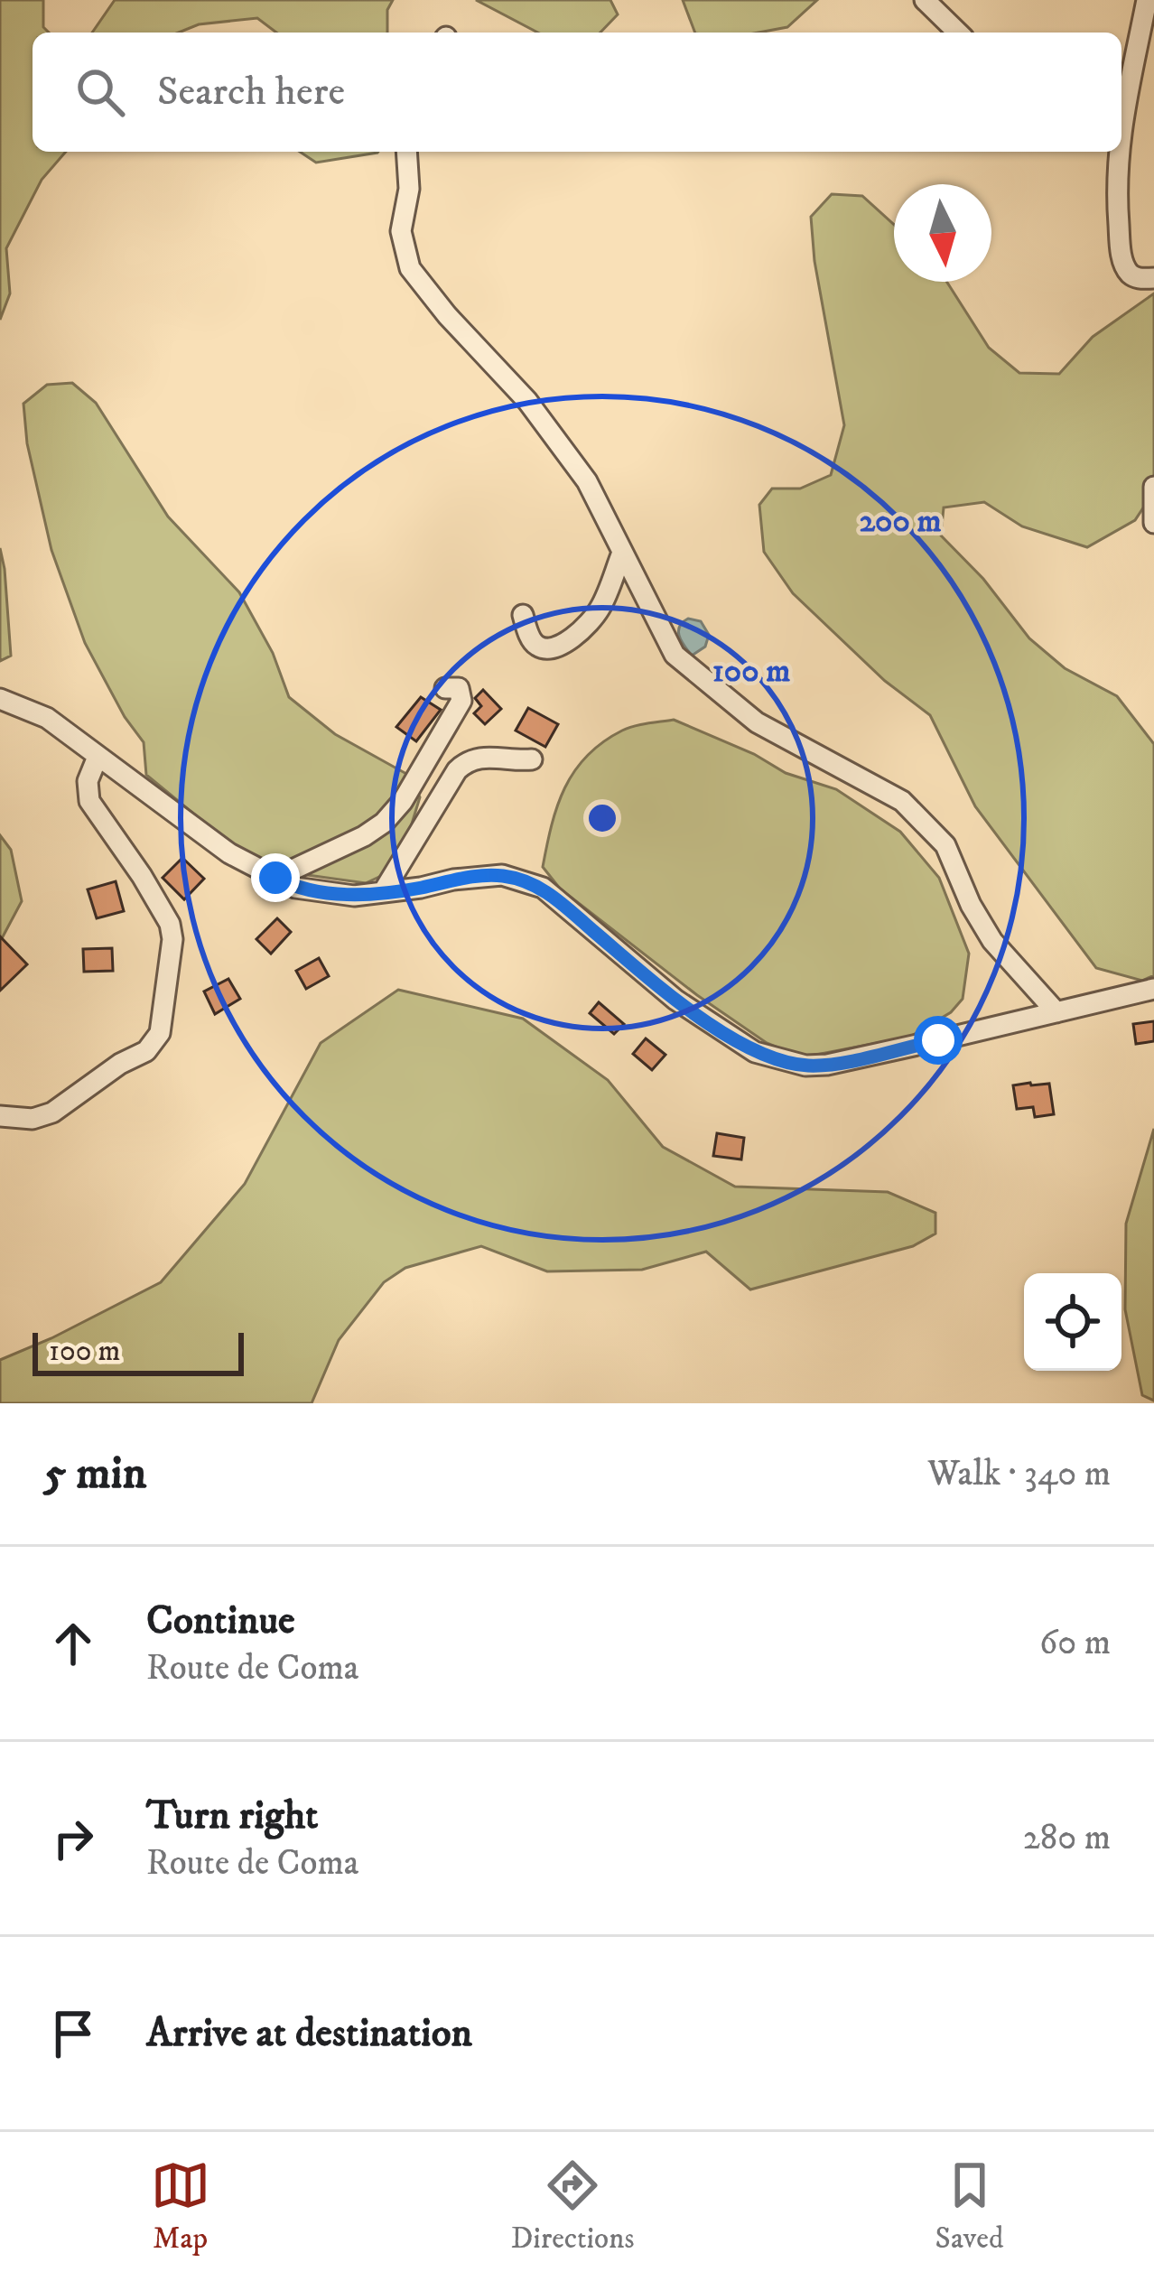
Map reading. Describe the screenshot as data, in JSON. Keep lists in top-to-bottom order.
{
  "scale_bar": "100 m",
  "north": "bottom",
  "page": {
    "search": "Search here",
    "scale": "100 m",
    "heading": ["5 min", "Walk · 340 m"],
    "list": [
      ["Continue", "Route de Coma", "60 m"],
      ["Turn right", "Route de Coma", "280 m"],
      "Arrive at destination"
    ],
    "nav": ["Map", "Directions", "Saved"]
  },
  "rings": ["200 m", "100 m"]
}
